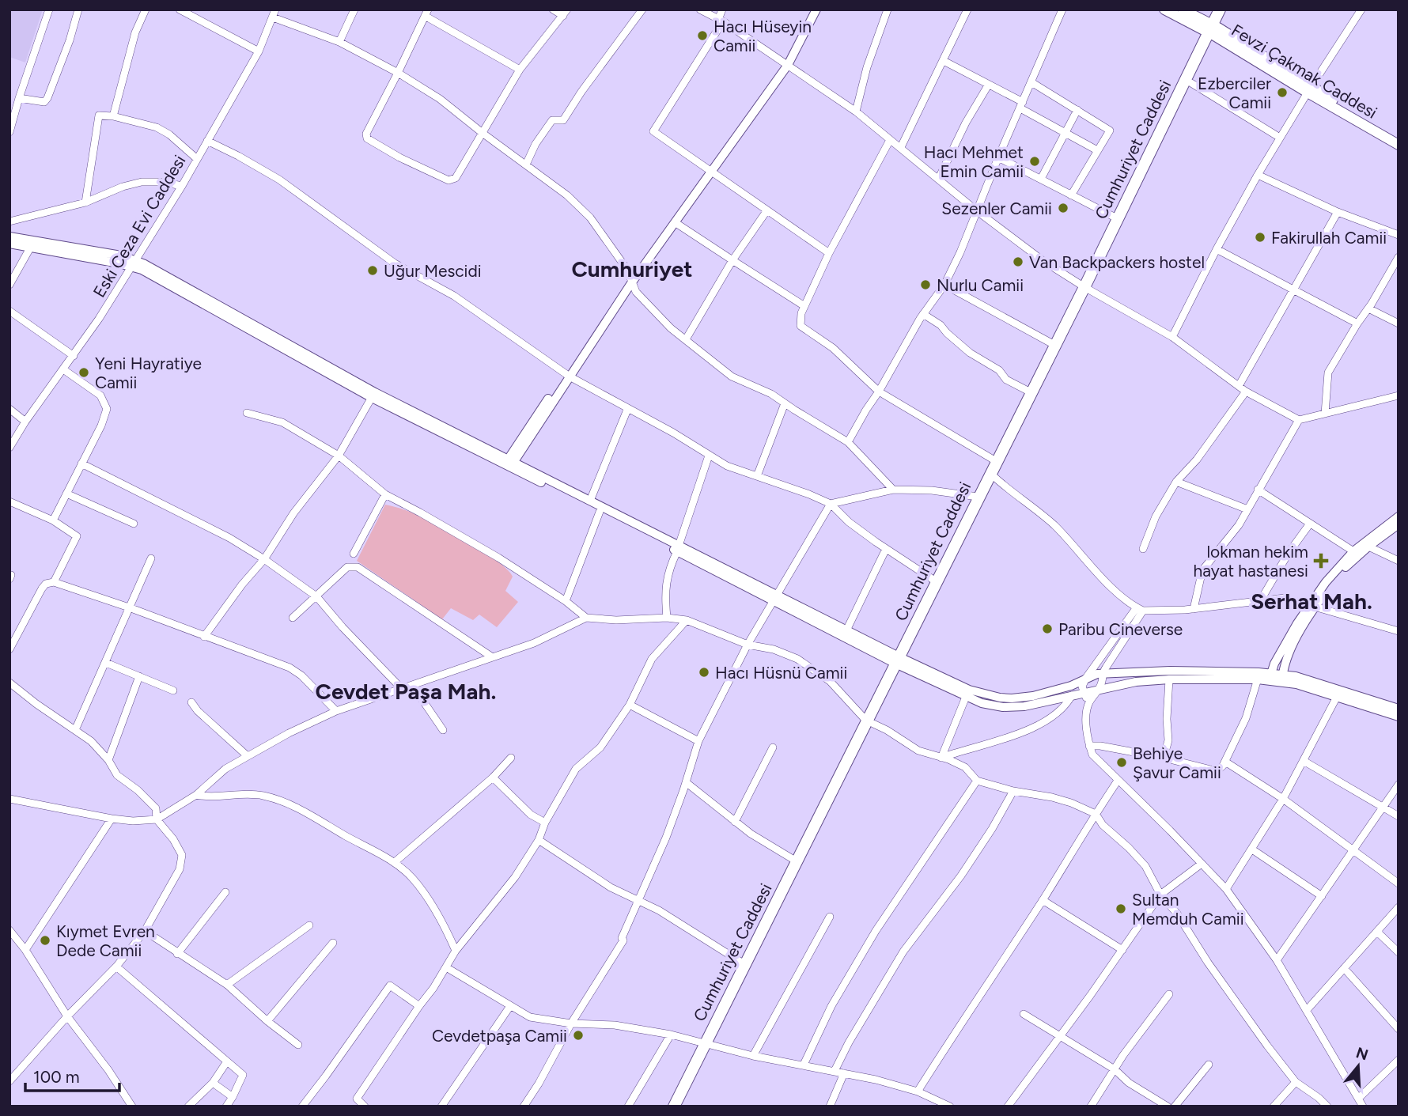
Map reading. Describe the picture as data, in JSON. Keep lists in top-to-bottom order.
{
  "streets": {
    "main road": ["Fevzi Çakmak Caddesi", "Cumhuriyet Caddesi"],
    "street": ["Eski Ceza Evi Caddesi"]
  },
  "crossings": [
    ["Fevzi Çakmak Caddesi", "Cumhuriyet Caddesi"]
  ],
  "districts": ["Cumhuriyet", "Serhat Mah.", "Cevdet Paşa Mah."],
  "places": {
    "other": [
      "Hacı Hüseyin Camii",
      "Ezberciler Camii",
      "Hacı Mehmet Emin Camii",
      "Sezenler Camii",
      "Fakirullah Camii",
      "Van Backpackers hostel",
      "Uğur Mescidi",
      "Nurlu Camii",
      "Yeni Hayratiye Camii",
      "Paribu Cineverse",
      "Hacı Hüsnü Camii",
      "Behiye Şavur Camii",
      "Sultan Memduh Camii",
      "Kıymet Evren Dede Camii",
      "Cevdetpaşa Camii"
    ],
    "health": ["lokman hekim hayat hastanesi"]
  },
  "scale_bar": "100 m",
  "north": "top"
}
